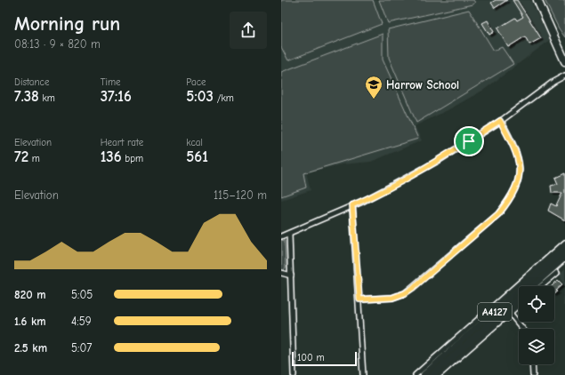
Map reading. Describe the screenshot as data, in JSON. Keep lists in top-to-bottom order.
{
  "streets": {
    "main road": ["A4127"]
  },
  "places": {
    "school or university": ["Harrow School"]
  },
  "scale_bar": "100 m",
  "page": {
    "heading": ["Morning run", "08:13 · 9 × 820 m"],
    "stats": [
      ["Distance", "7.38 km"],
      ["Time", "37:16"],
      ["Pace", "5:03 /km"],
      ["Elevation", "72 m"],
      ["Heart rate", "136 bpm"],
      ["kcal", "561"]
    ],
    "chart": ["Elevation", "115–120 m"],
    "list": [
      {
        "name": "820 m",
        "note": "5:05"
      },
      {
        "name": "1.6 km",
        "note": "4:59"
      },
      {
        "name": "2.5 km",
        "note": "5:07"
      }
    ],
    "scale": "100 m"
  }
}
